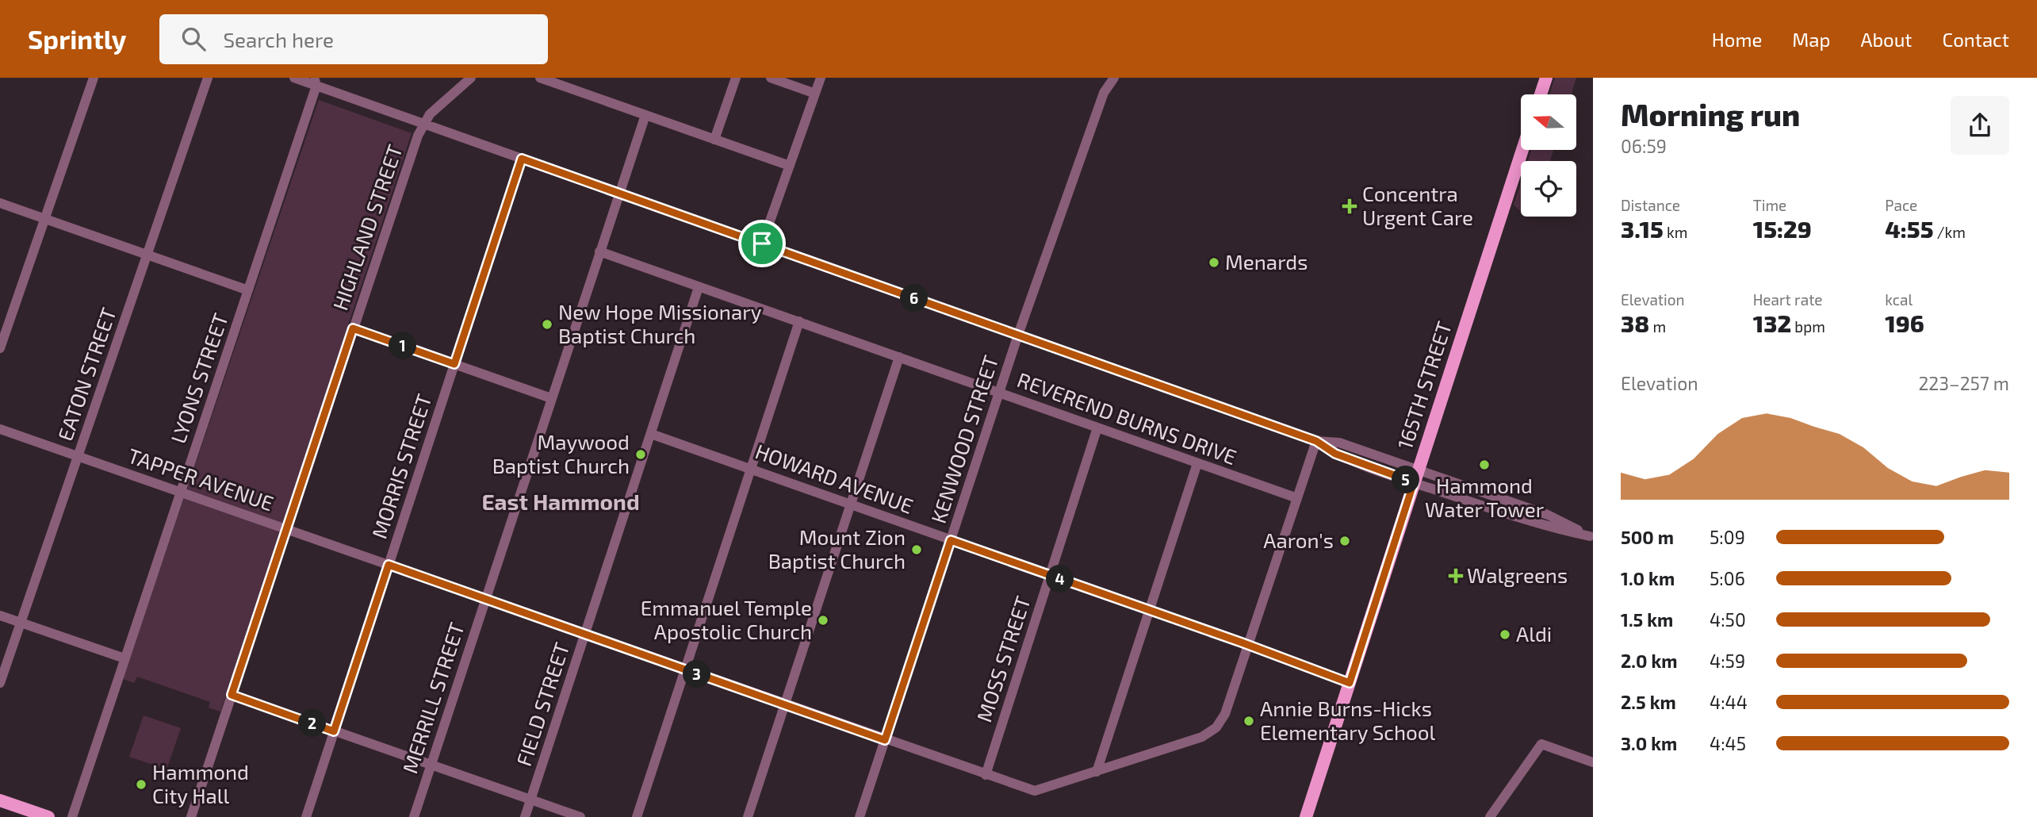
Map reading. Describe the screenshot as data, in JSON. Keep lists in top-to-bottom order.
{
  "streets": {
    "main road": ["165TH STREET"],
    "street": [
      "HIGHLAND STREET",
      "EATON STREET",
      "LYONS STREET",
      "REVEREND BURNS DRIVE",
      "KENWOOD STREET",
      "MORRIS STREET",
      "HOWARD AVENUE",
      "TAPPER AVENUE",
      "MOSS STREET",
      "MERRILL STREET",
      "FIELD STREET"
    ]
  },
  "crossings": [
    ["HIGHLAND STREET", "TAPPER AVENUE"],
    ["EATON STREET", "TAPPER AVENUE"],
    ["LYONS STREET", "TAPPER AVENUE"],
    ["165TH STREET", "HOWARD AVENUE"],
    ["REVEREND BURNS DRIVE", "KENWOOD STREET"],
    ["REVEREND BURNS DRIVE", "TAPPER AVENUE"],
    ["REVEREND BURNS DRIVE", "MOSS STREET"],
    ["REVEREND BURNS DRIVE", "MERRILL STREET"],
    ["REVEREND BURNS DRIVE", "FIELD STREET"],
    ["KENWOOD STREET", "HOWARD AVENUE"],
    ["KENWOOD STREET", "TAPPER AVENUE"],
    ["MORRIS STREET", "TAPPER AVENUE"],
    ["HOWARD AVENUE", "TAPPER AVENUE"],
    ["HOWARD AVENUE", "MOSS STREET"],
    ["HOWARD AVENUE", "FIELD STREET"],
    ["TAPPER AVENUE", "MOSS STREET"],
    ["TAPPER AVENUE", "MERRILL STREET"],
    ["TAPPER AVENUE", "FIELD STREET"]
  ],
  "districts": ["East Hammond"],
  "places": {
    "health": ["Concentra Urgent Care", "Walgreens"],
    "other": [
      "Menards",
      "New Hope Missionary Baptist Church",
      "Maywood Baptist Church",
      "Hammond Water Tower",
      "Aaron's",
      "Mount Zion Baptist Church",
      "Emmanuel Temple Apostolic Church",
      "Aldi",
      "Annie Burns-Hicks Elementary School",
      "Hammond City Hall"
    ]
  },
  "north": "left",
  "page": {
    "header": "Sprintly",
    "search": "Search here",
    "nav": [
      "Home",
      "Map",
      "About",
      "Contact"
    ],
    "heading": ["Morning run", "06:59"],
    "stats": [
      ["Distance", "3.15 km"],
      ["Time", "15:29"],
      ["Pace", "4:55 /km"],
      ["Elevation", "38 m"],
      ["Heart rate", "132 bpm"],
      ["kcal", "196"]
    ],
    "pins": [
      "6",
      "1",
      "5",
      "4",
      "3",
      "2"
    ],
    "chart": ["Elevation", "223–257 m"],
    "list": [
      {
        "name": "500 m",
        "note": "5:09"
      },
      {
        "name": "1.0 km",
        "note": "5:06"
      },
      {
        "name": "1.5 km",
        "note": "4:50"
      },
      {
        "name": "2.0 km",
        "note": "4:59"
      },
      {
        "name": "2.5 km",
        "note": "4:44"
      },
      {
        "name": "3.0 km",
        "note": "4:45"
      }
    ]
  }
}
